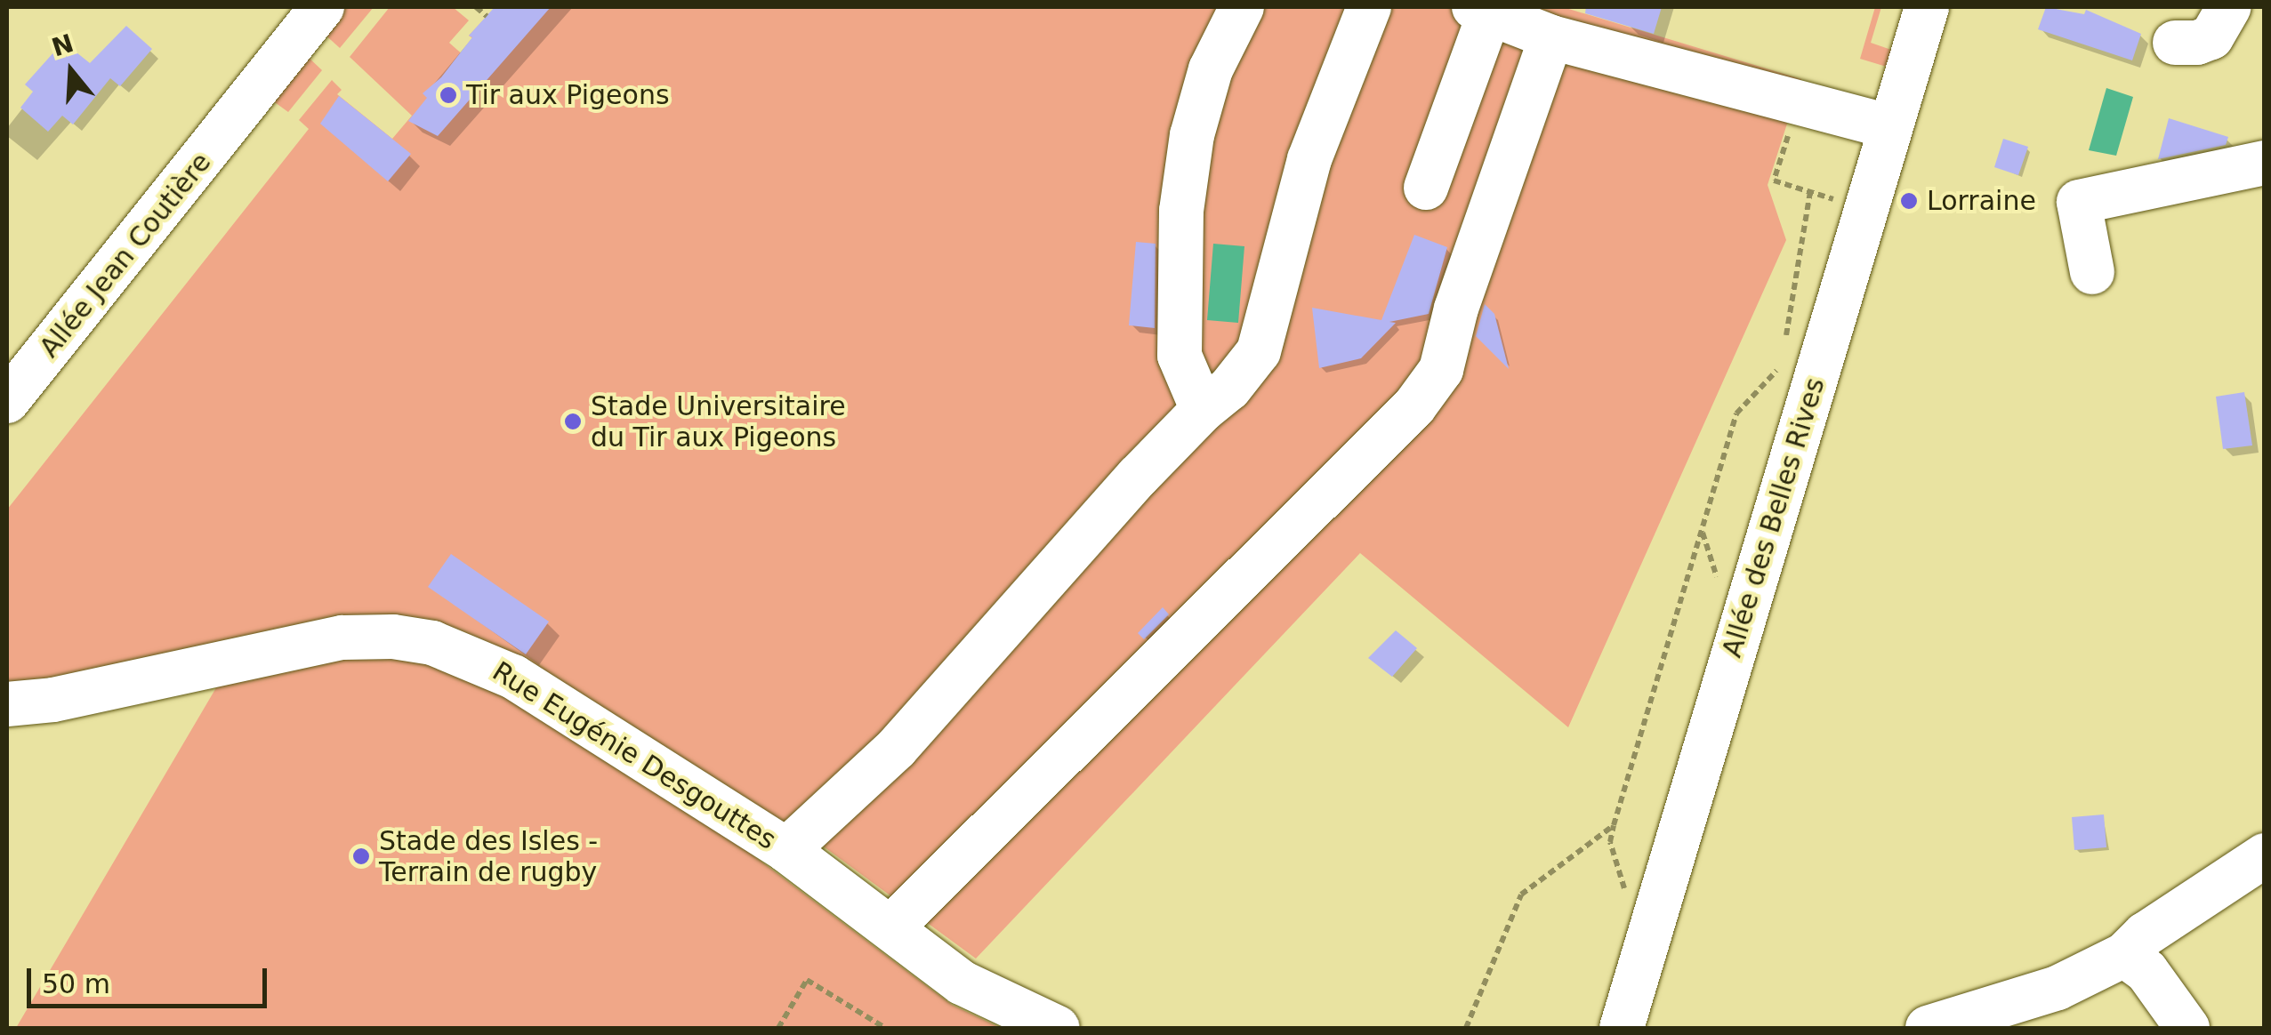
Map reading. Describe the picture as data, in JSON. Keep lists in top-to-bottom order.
{
  "streets": {
    "street": ["Allée Jean Coutière", "Allée des Belles Rives", "Rue Eugénie Desgouttes"]
  },
  "places": [
    "Tir aux Pigeons",
    "Lorraine",
    "Stade Universitaire du Tir aux Pigeons",
    "Stade des Isles - Terrain de rugby"
  ],
  "scale_bar": "50 m",
  "north": "top"
}
